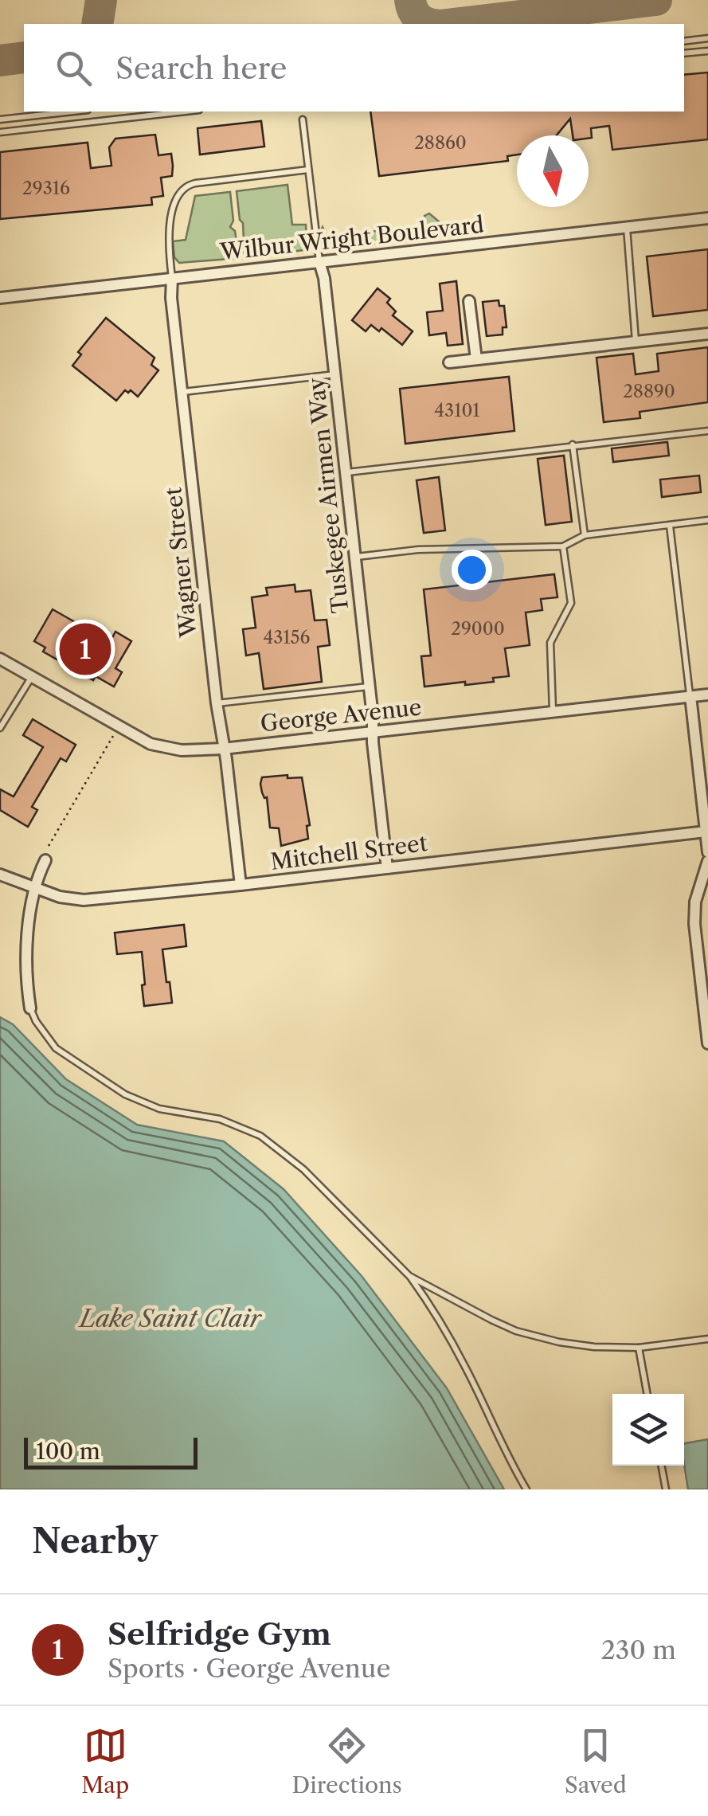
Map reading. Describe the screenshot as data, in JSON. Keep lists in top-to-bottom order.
{
  "streets": {
    "street": [
      "Wilbur Wright Boulevard",
      "Tuskegee Airmen Way",
      "Wagner Street",
      "George Avenue",
      "Mitchell Street"
    ]
  },
  "crossings": [
    ["Wilbur Wright Boulevard", "Tuskegee Airmen Way"],
    ["Wilbur Wright Boulevard", "Wagner Street"],
    ["Tuskegee Airmen Way", "Wagner Street"],
    ["Tuskegee Airmen Way", "George Avenue"],
    ["Tuskegee Airmen Way", "Mitchell Street"],
    ["Wagner Street", "George Avenue"],
    ["Wagner Street", "Mitchell Street"]
  ],
  "water": ["Lake Saint Clair"],
  "house_numbers": [
    "28860",
    "29316",
    "28890",
    "43101",
    "29000",
    "43156"
  ],
  "scale_bar": "100 m",
  "north": "bottom",
  "page": {
    "search": "Search here",
    "pins": "1",
    "scale": "100 m",
    "heading": "Nearby",
    "list": [
      {
        "mark": "1",
        "name": "Selfridge Gym",
        "note": "Sports · George Avenue",
        "value": "230 m"
      }
    ],
    "nav": ["Map", "Directions", "Saved"]
  }
}
